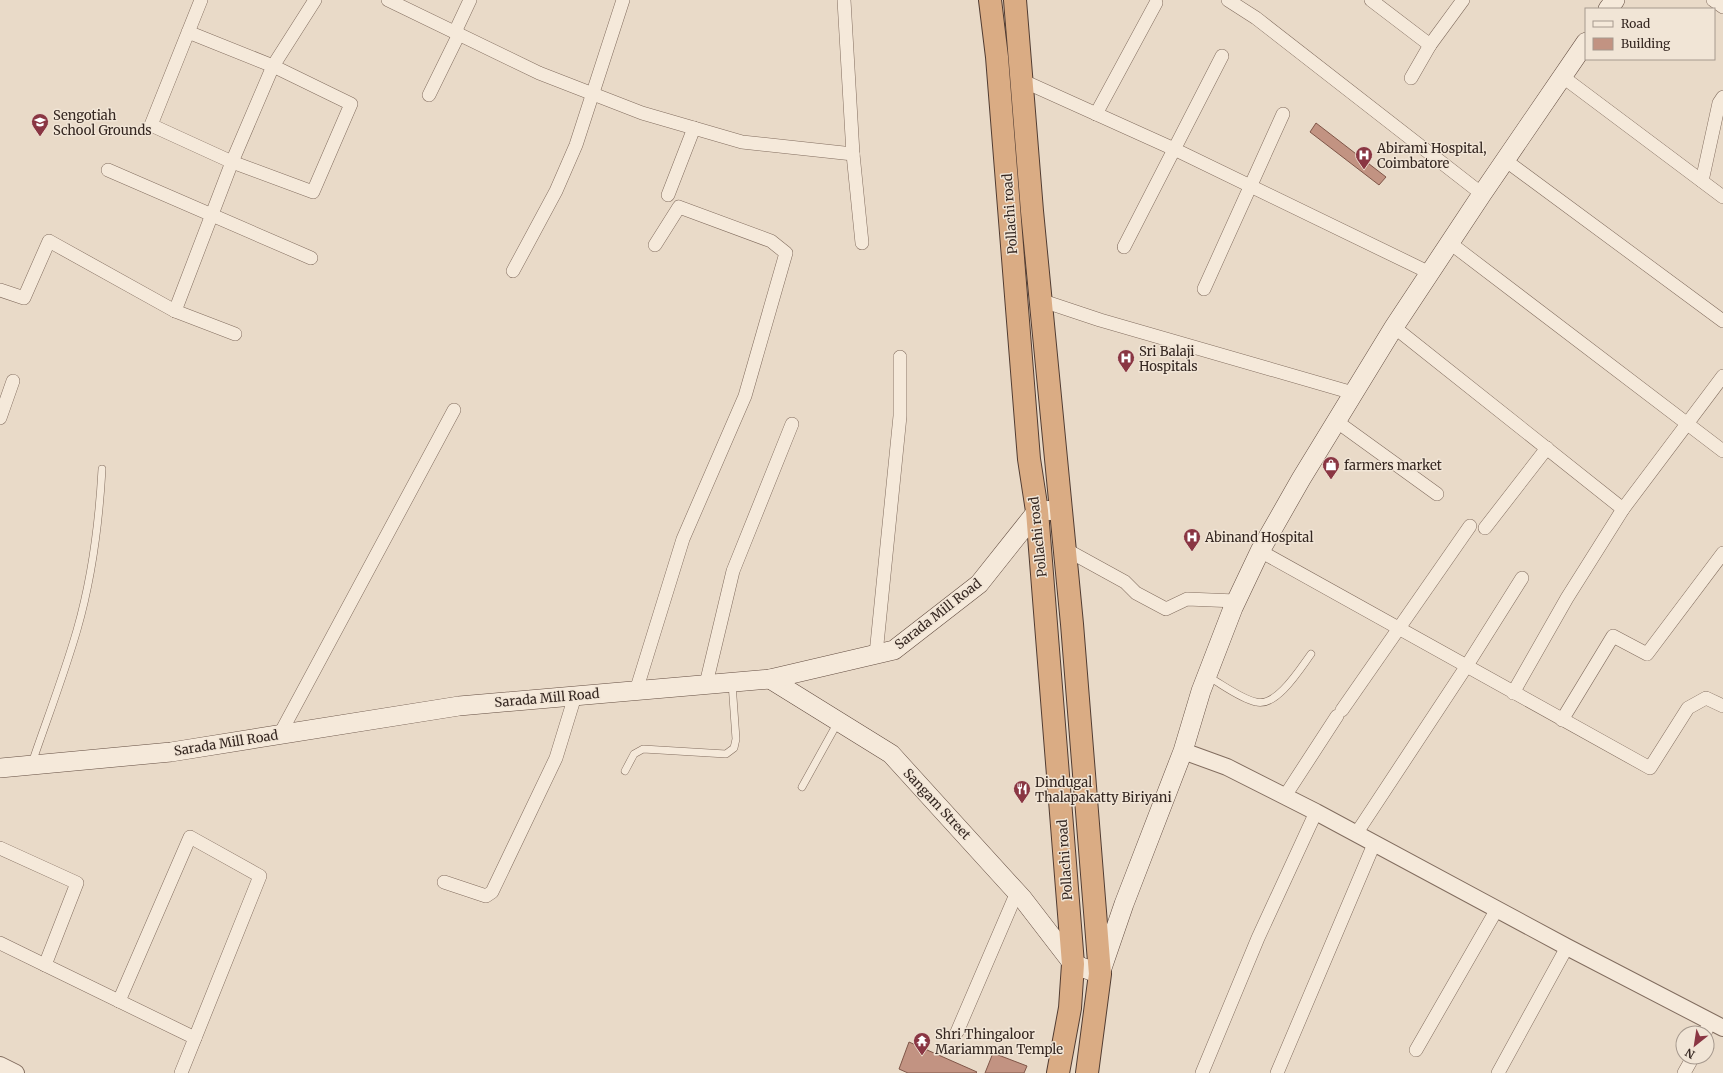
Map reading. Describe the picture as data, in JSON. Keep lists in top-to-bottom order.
{
  "streets": {
    "highway": ["Pollachi road"],
    "main road": ["Sarada Mill Road", "Sangam Street"]
  },
  "crossings": [
    ["Pollachi road", "Sarada Mill Road"],
    ["Pollachi road", "Sangam Street"],
    ["Sarada Mill Road", "Sangam Street"]
  ],
  "places": {
    "school or university": ["Sengotiah School Grounds"],
    "hospital": ["Abirami Hospital, Coimbatore", "Sri Balaji Hospitals", "Abinand Hospital"],
    "shop": ["farmers market"],
    "restaurant": ["Dindugal Thalapakatty Biriyani"],
    "temple": ["Shri Thingaloor Mariamman Temple"]
  },
  "legend": ["Road", "Building"],
  "north": "bottom left"
}
